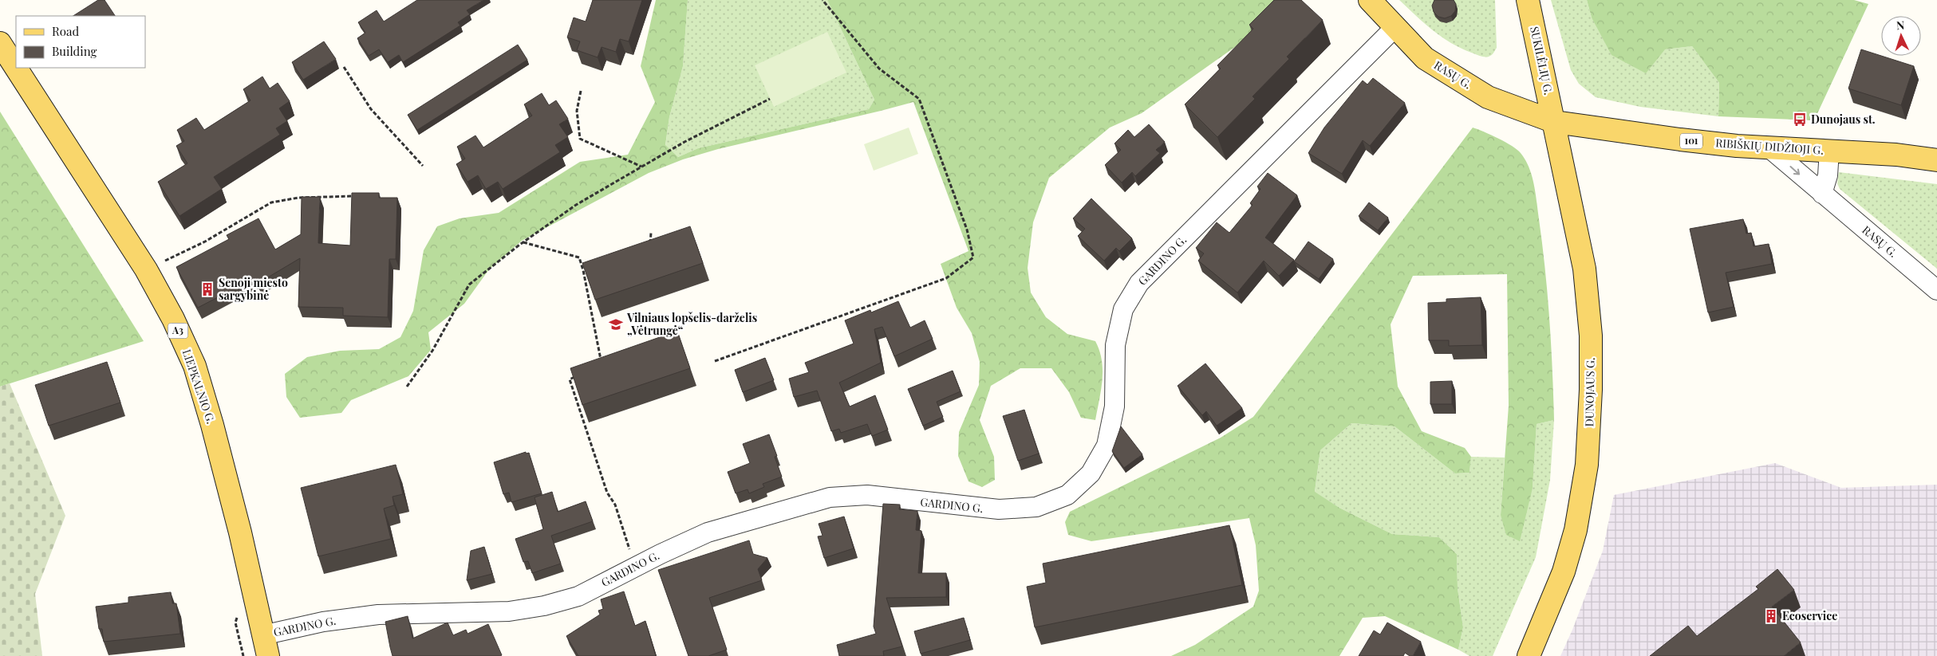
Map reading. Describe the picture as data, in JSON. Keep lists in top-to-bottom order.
{
  "streets": {
    "main road": [
      "SUKILĖLIŲ G.",
      "RASŲ G.",
      "101",
      "RIBIŠKIŲ DIDŽIOJI G.",
      "A3",
      "LIEPKALNIO G.",
      "DUNOJAUS G."
    ],
    "street": ["GARDINO G."]
  },
  "crossings": [
    ["SUKILĖLIŲ G.", "RASŲ G."],
    ["SUKILĖLIŲ G.", "RIBIŠKIŲ DIDŽIOJI G."],
    ["SUKILĖLIŲ G.", "DUNOJAUS G."],
    ["RASŲ G.", "RIBIŠKIŲ DIDŽIOJI G."],
    ["RASŲ G.", "GARDINO G."],
    ["RASŲ G.", "DUNOJAUS G."],
    ["RIBIŠKIŲ DIDŽIOJI G.", "DUNOJAUS G."],
    ["GARDINO G.", "LIEPKALNIO G."]
  ],
  "places": {
    "bus stop": ["Dunojaus st."],
    "building": ["Senoji miesto sargybinė", "Ecoservice"],
    "school or university": ["Vilniaus lopšelis-darželis „Vėtrungė“"]
  },
  "legend": ["Road", "Building"],
  "north": "top"
}
